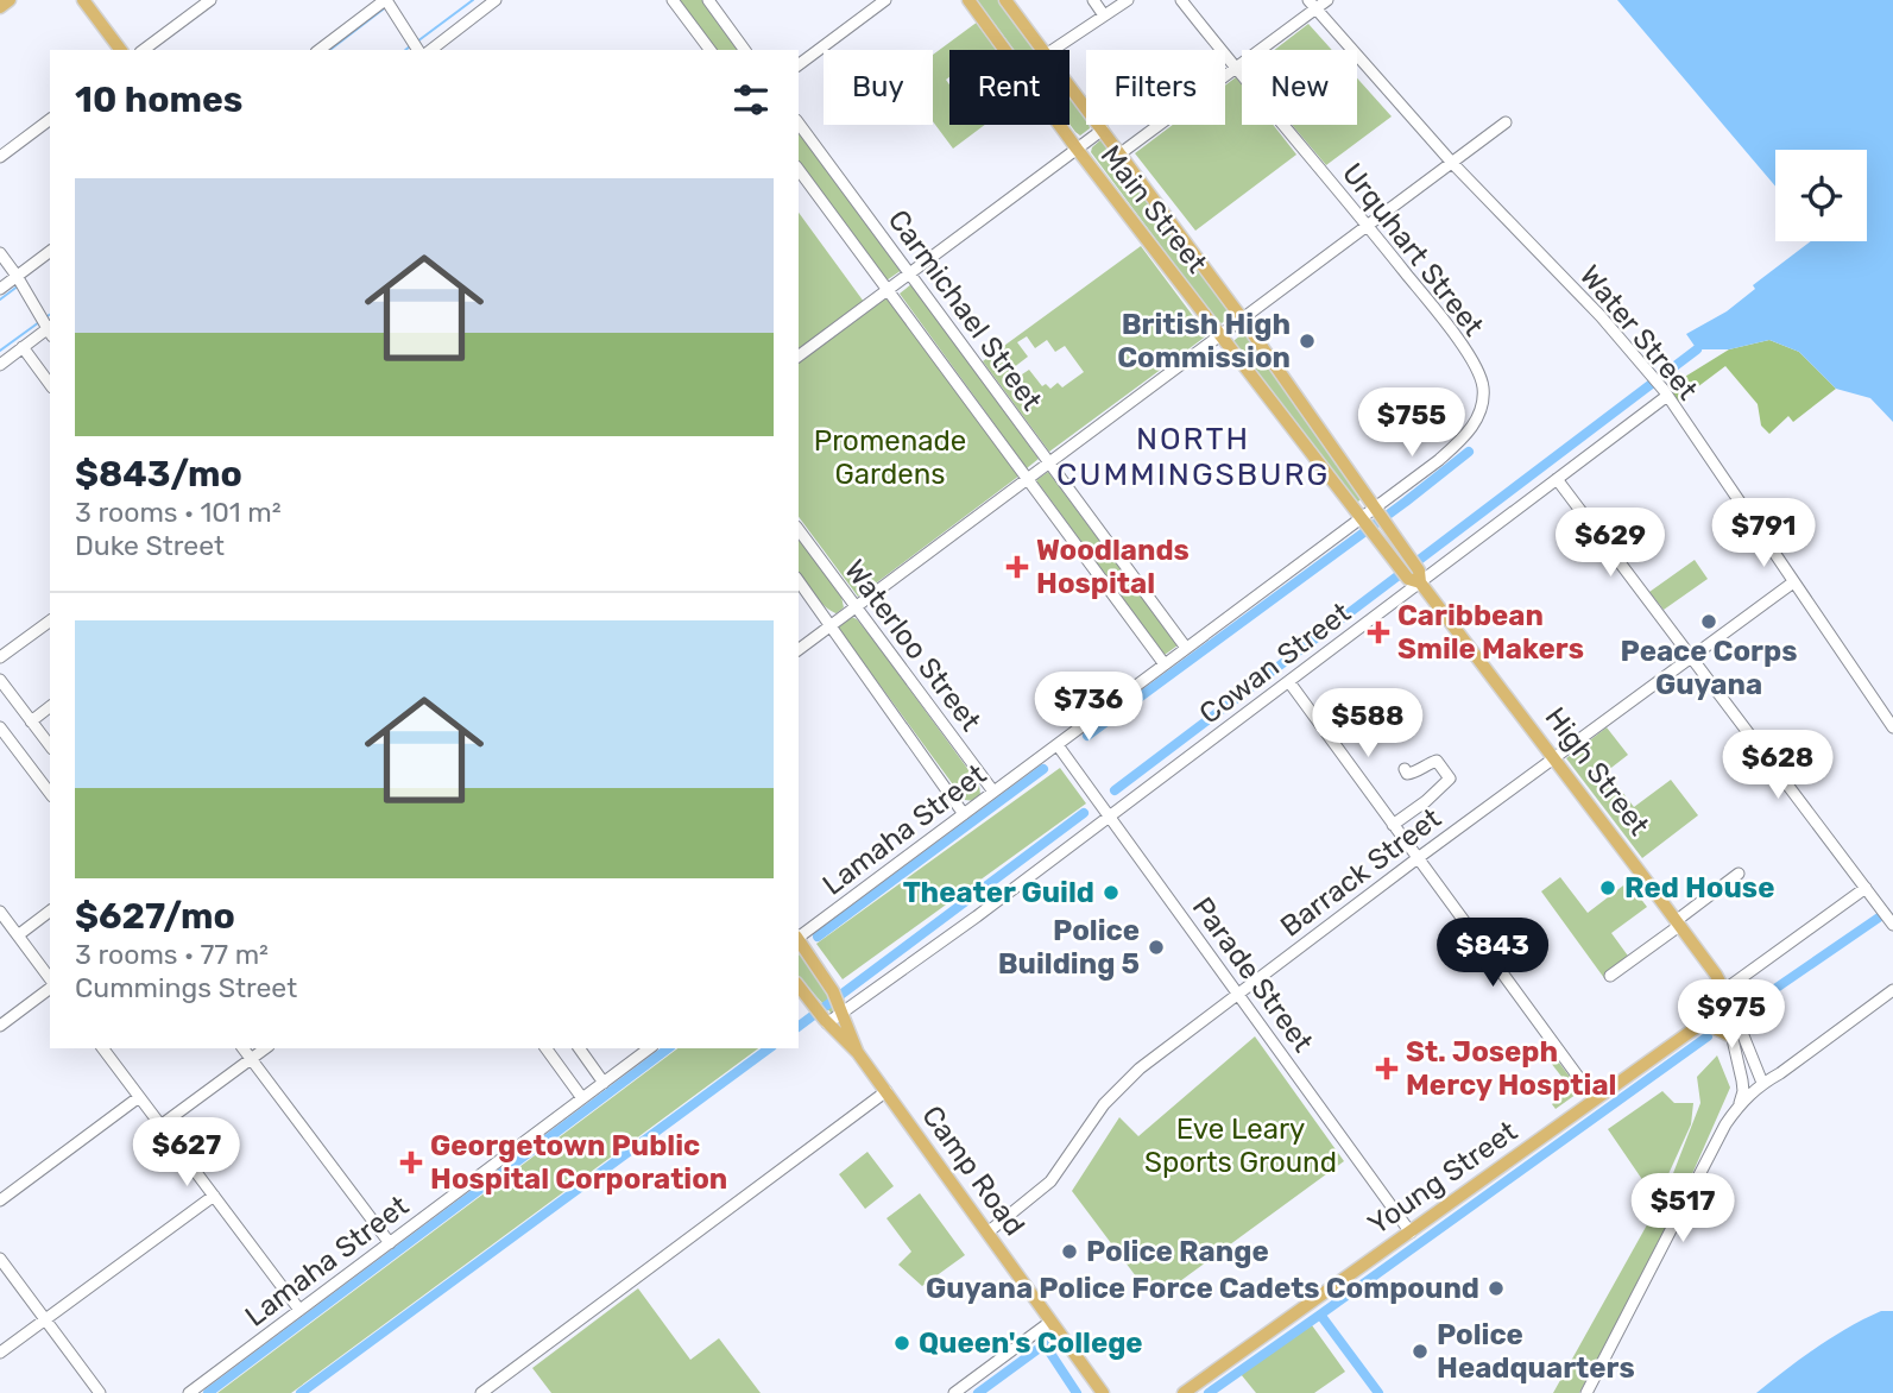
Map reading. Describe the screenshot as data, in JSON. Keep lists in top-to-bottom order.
{
  "streets": {
    "main road": [
      "Main Street",
      "High Street",
      "Camp Road",
      "Young Street"
    ],
    "street": [
      "Urquhart Street",
      "Carmichael Street",
      "Water Street",
      "Waterloo Street",
      "Cowan Street",
      "Lamaha Street",
      "Barrack Street",
      "Parade Street"
    ]
  },
  "crossings": [
    ["Main Street", "Urquhart Street"],
    ["Main Street", "Cowan Street"],
    ["Main Street", "High Street"],
    ["Main Street", "Lamaha Street"],
    ["Urquhart Street", "Lamaha Street"],
    ["Carmichael Street", "Lamaha Street"],
    ["Water Street", "Cowan Street"],
    ["Water Street", "Barrack Street"],
    ["Waterloo Street", "Lamaha Street"],
    ["Cowan Street", "High Street"],
    ["Cowan Street", "Parade Street"],
    ["Cowan Street", "Camp Road"],
    ["High Street", "Barrack Street"],
    ["High Street", "Young Street"],
    ["Lamaha Street", "Parade Street"],
    ["Barrack Street", "Parade Street"],
    ["Barrack Street", "Camp Road"],
    ["Parade Street", "Young Street"]
  ],
  "districts": ["NORTH CUMMINGSBURG"],
  "parks": ["Promenade Gardens", "Eve Leary Sports Ground"],
  "places": {
    "other": [
      "British High Commission",
      "Peace Corps Guyana",
      "Red House",
      "Theater Guild",
      "Police Building 5",
      "Police Range",
      "Guyana Police Force Cadets Compound",
      "Queen's College",
      "Police Headquarters"
    ],
    "health": [
      "Woodlands Hospital",
      "Caribbean Smile Makers",
      "St. Joseph Mercy Hosptial",
      "Georgetown Public Hospital Corporation"
    ]
  },
  "page": {
    "chip": [
      "Buy",
      "Rent",
      "Filters",
      "New"
    ],
    "heading": "10 homes",
    "list": [
      {
        "name": "$843/mo",
        "note": "3 rooms · 101 m² · Duke Street"
      },
      {
        "name": "$627/mo",
        "note": "3 rooms · 77 m² · Cummings Street"
      }
    ],
    "price": [
      "$755",
      "$791",
      "$629",
      "$736",
      "$588",
      "$628",
      "$843",
      "$975",
      "$627",
      "$517"
    ]
  }
}
